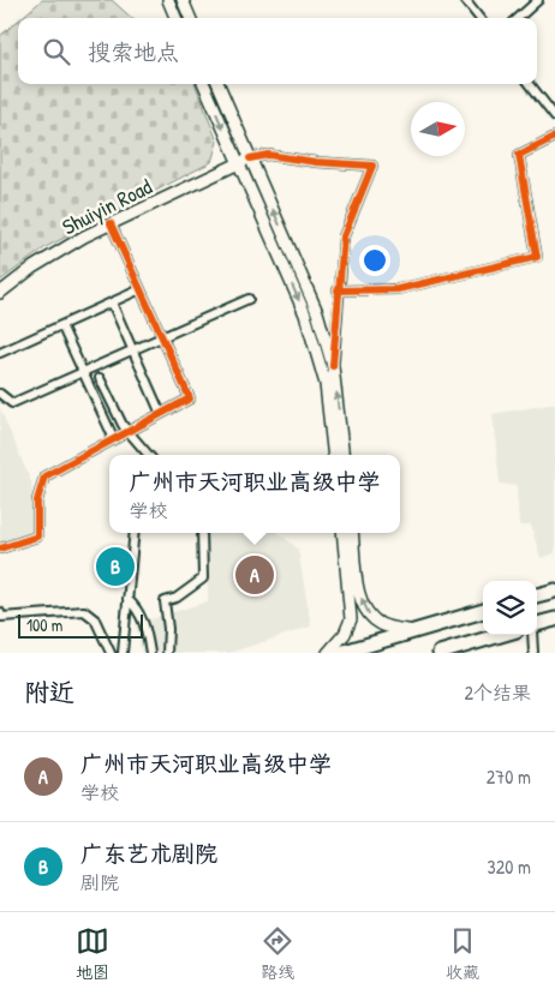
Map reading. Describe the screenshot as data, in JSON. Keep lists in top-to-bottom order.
{
  "streets": {
    "main road": ["Shuiyin Road"]
  },
  "scale_bar": "100 m",
  "north": "right",
  "page": {
    "search": "搜索地点",
    "popup": ["广州市天河职业高级中学", "学校"],
    "pins": ["B", "A"],
    "scale": "100 m",
    "heading": ["附近", "2个结果"],
    "list": [
      {
        "mark": "A",
        "name": "广州市天河职业高级中学",
        "note": "学校",
        "value": "270 m"
      },
      {
        "mark": "B",
        "name": "广东艺术剧院",
        "note": "剧院",
        "value": "320 m"
      }
    ],
    "nav": ["地图", "路线", "收藏"]
  }
}
